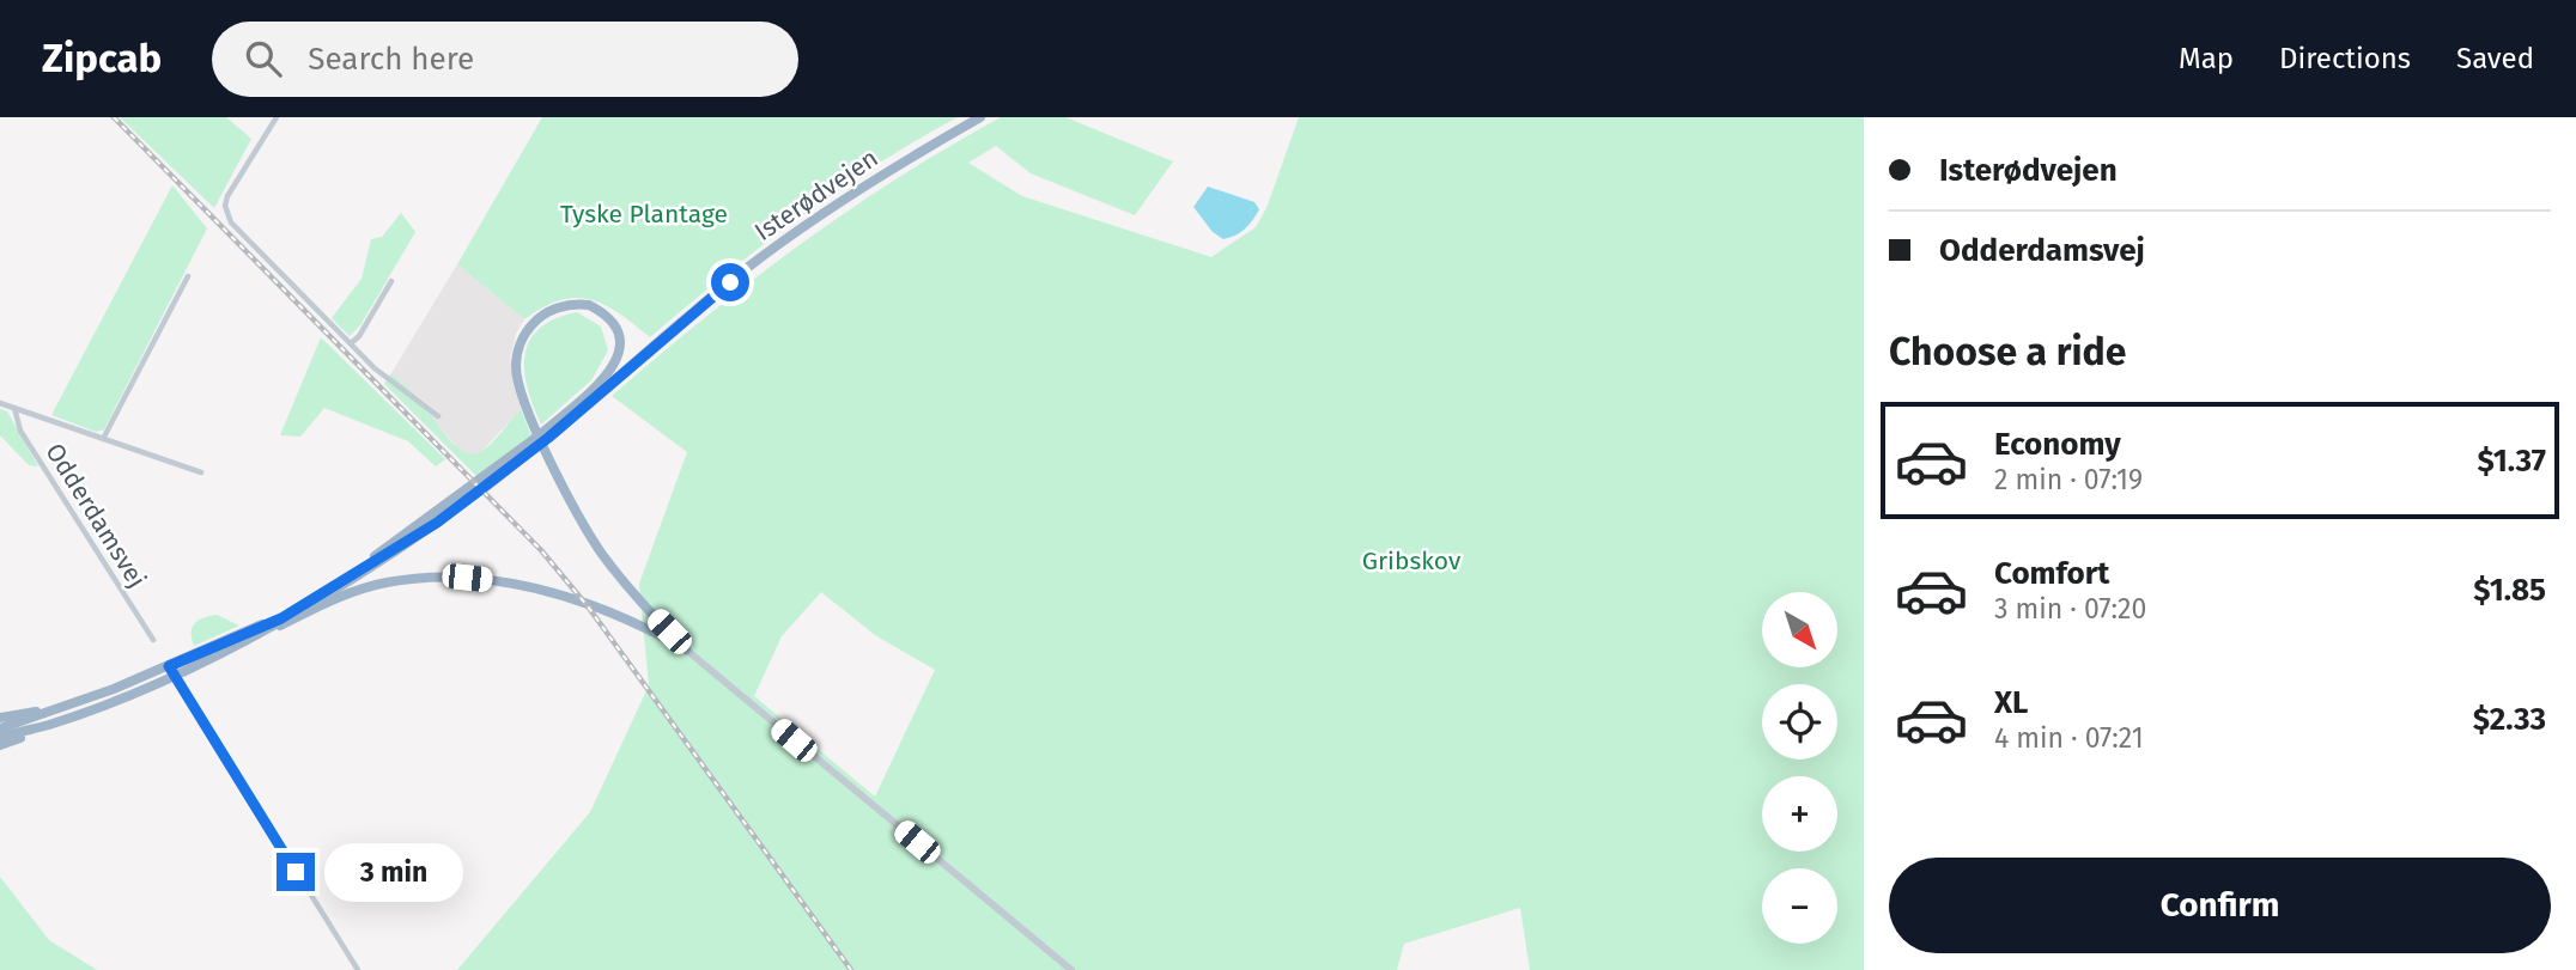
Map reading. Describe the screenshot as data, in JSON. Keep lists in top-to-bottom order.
{
  "streets": {
    "highway": ["Isterødvejen"],
    "street": ["Odderdamsvej"]
  },
  "parks": ["Tyske Plantage", "Gribskov"],
  "north": "bottom right",
  "page": {
    "header": "Zipcab",
    "search": "Search here",
    "nav": ["Map", "Directions", "Saved"],
    "banner": ["Isterødvejen", "Odderdamsvej"],
    "heading": "Choose a ride",
    "list": [
      {
        "name": "Economy",
        "note": "2 min · 07:19",
        "value": "$1.37"
      },
      {
        "name": "Comfort",
        "note": "3 min · 07:20",
        "value": "$1.85"
      },
      {
        "name": "XL",
        "note": "4 min · 07:21",
        "value": "$2.33"
      }
    ],
    "map_buttons": ["+", "−"],
    "buttons": "Confirm",
    "bubble": "3 min"
  }
}
